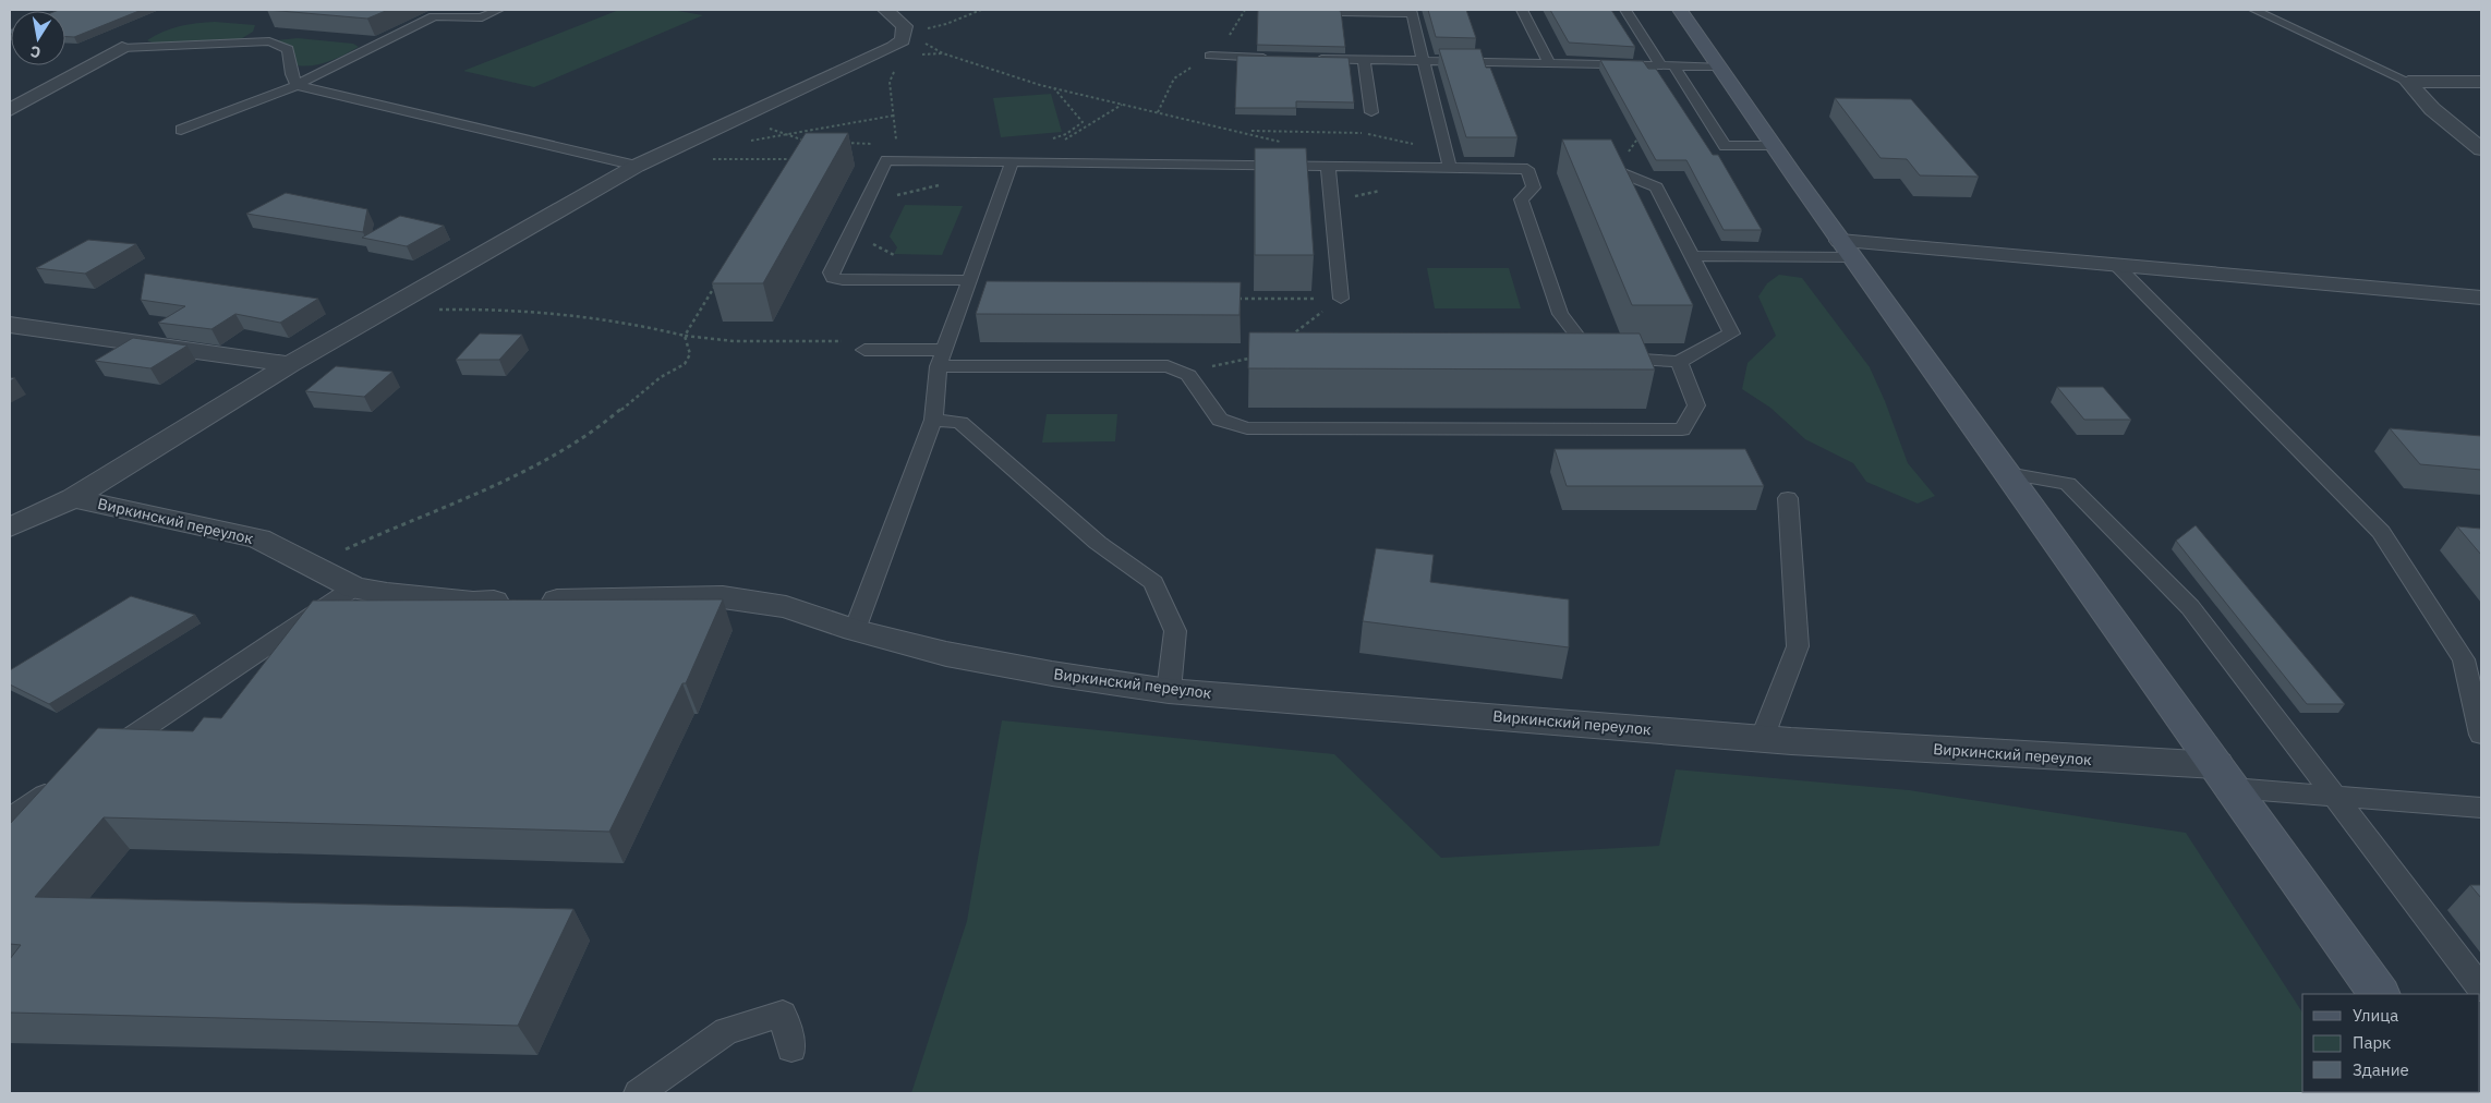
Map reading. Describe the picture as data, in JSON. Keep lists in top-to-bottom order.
{
  "streets": {
    "street": ["Виркинский переулок"]
  },
  "legend": ["Улица", "Парк", "Здание"],
  "north": "bottom"
}
